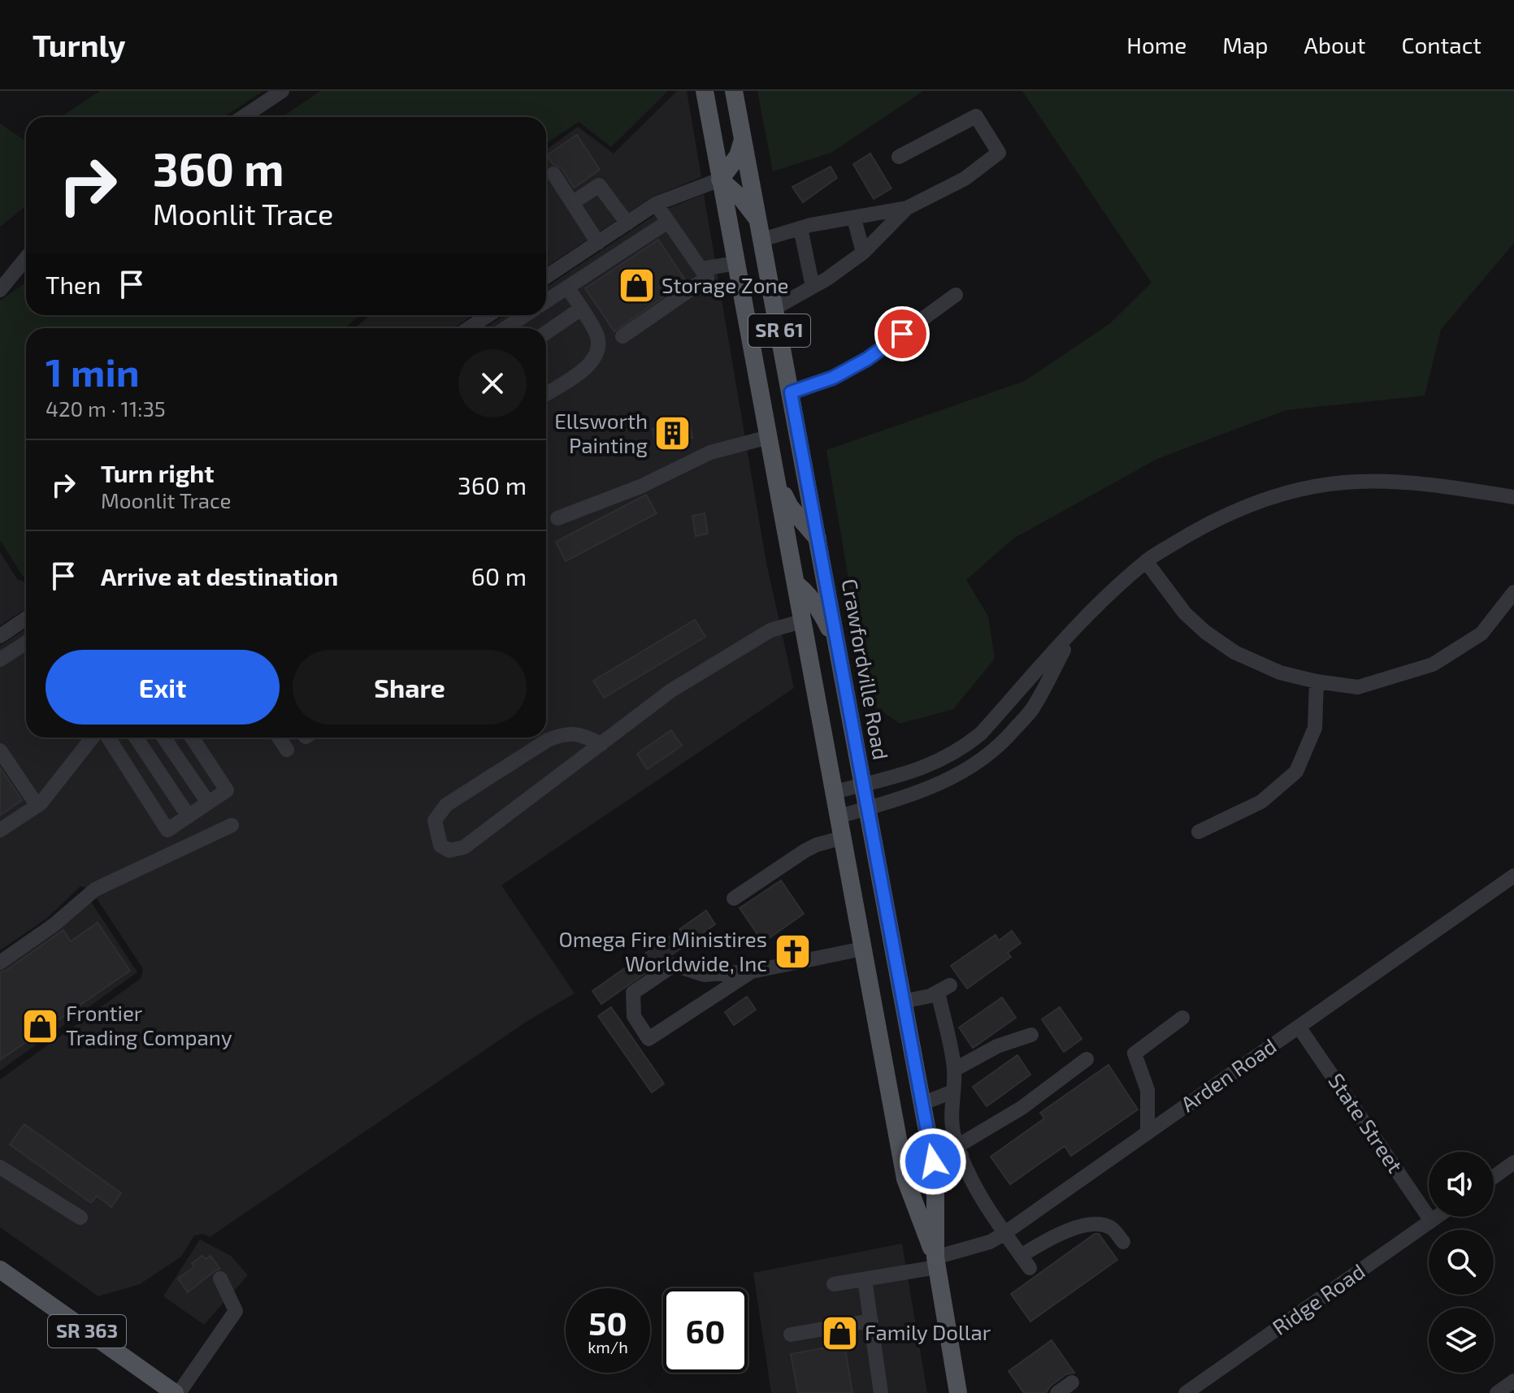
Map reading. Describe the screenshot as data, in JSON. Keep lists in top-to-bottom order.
{
  "streets": {
    "main road": ["SR 61", "Crawfordville Road", "SR 363"],
    "street": ["Arden Road", "State Street", "Ridge Road"]
  },
  "crossings": [
    ["Crawfordville Road", "Arden Road"],
    ["Arden Road", "State Street"],
    ["State Street", "Ridge Road"]
  ],
  "places": {
    "shop": ["Storage Zone", "Frontier Trading Company", "Family Dollar"],
    "building": ["Ellsworth Painting"],
    "church": ["Omega Fire Ministires Worldwide, Inc"]
  },
  "page": {
    "header": "Turnly",
    "nav": [
      "Home",
      "Map",
      "About",
      "Contact"
    ],
    "turn": ["360 m", "Moonlit Trace"],
    "then": "Then",
    "heading": ["1 min", "420 m · 11:35"],
    "list": [
      {
        "name": "Turn right",
        "note": "Moonlit Trace",
        "value": "360 m"
      },
      {
        "name": "Arrive at destination",
        "value": "60 m"
      }
    ],
    "buttons": ["Exit", "Share"],
    "speed": "50 km/h",
    "limit": "60"
  }
}
